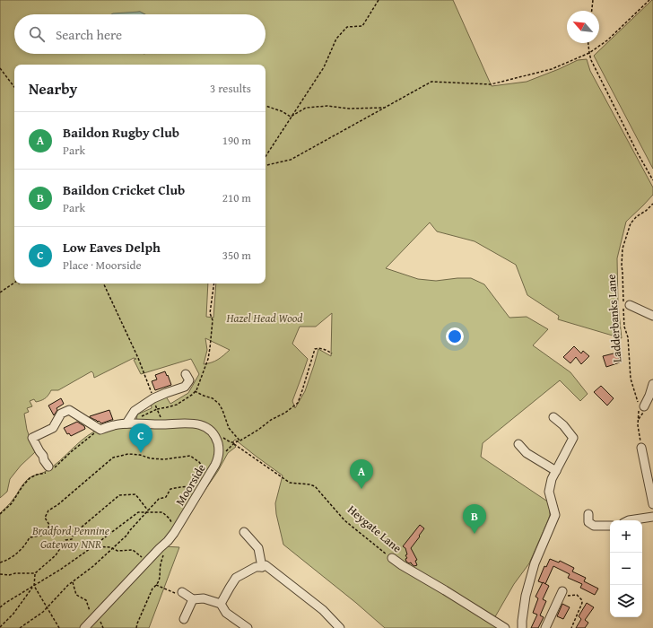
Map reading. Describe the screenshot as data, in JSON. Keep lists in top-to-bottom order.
{
  "streets": {
    "street": ["Moorside", "Heygate Lane"],
    "path": ["Ladderbanks Lane"]
  },
  "parks": ["Hazel Head Wood", "Bradford Pennine Gateway NNR"],
  "north": "top left",
  "page": {
    "search": "Search here",
    "heading": ["Nearby", "3 results"],
    "list": [
      {
        "mark": "A",
        "name": "Baildon Rugby Club",
        "note": "Park",
        "value": "190 m"
      },
      {
        "mark": "B",
        "name": "Baildon Cricket Club",
        "note": "Park",
        "value": "210 m"
      },
      {
        "mark": "C",
        "name": "Low Eaves Delph",
        "note": "Place · Moorside",
        "value": "350 m"
      }
    ],
    "pins": ["C", "A", "B"],
    "map_buttons": ["+", "−"]
  }
}
